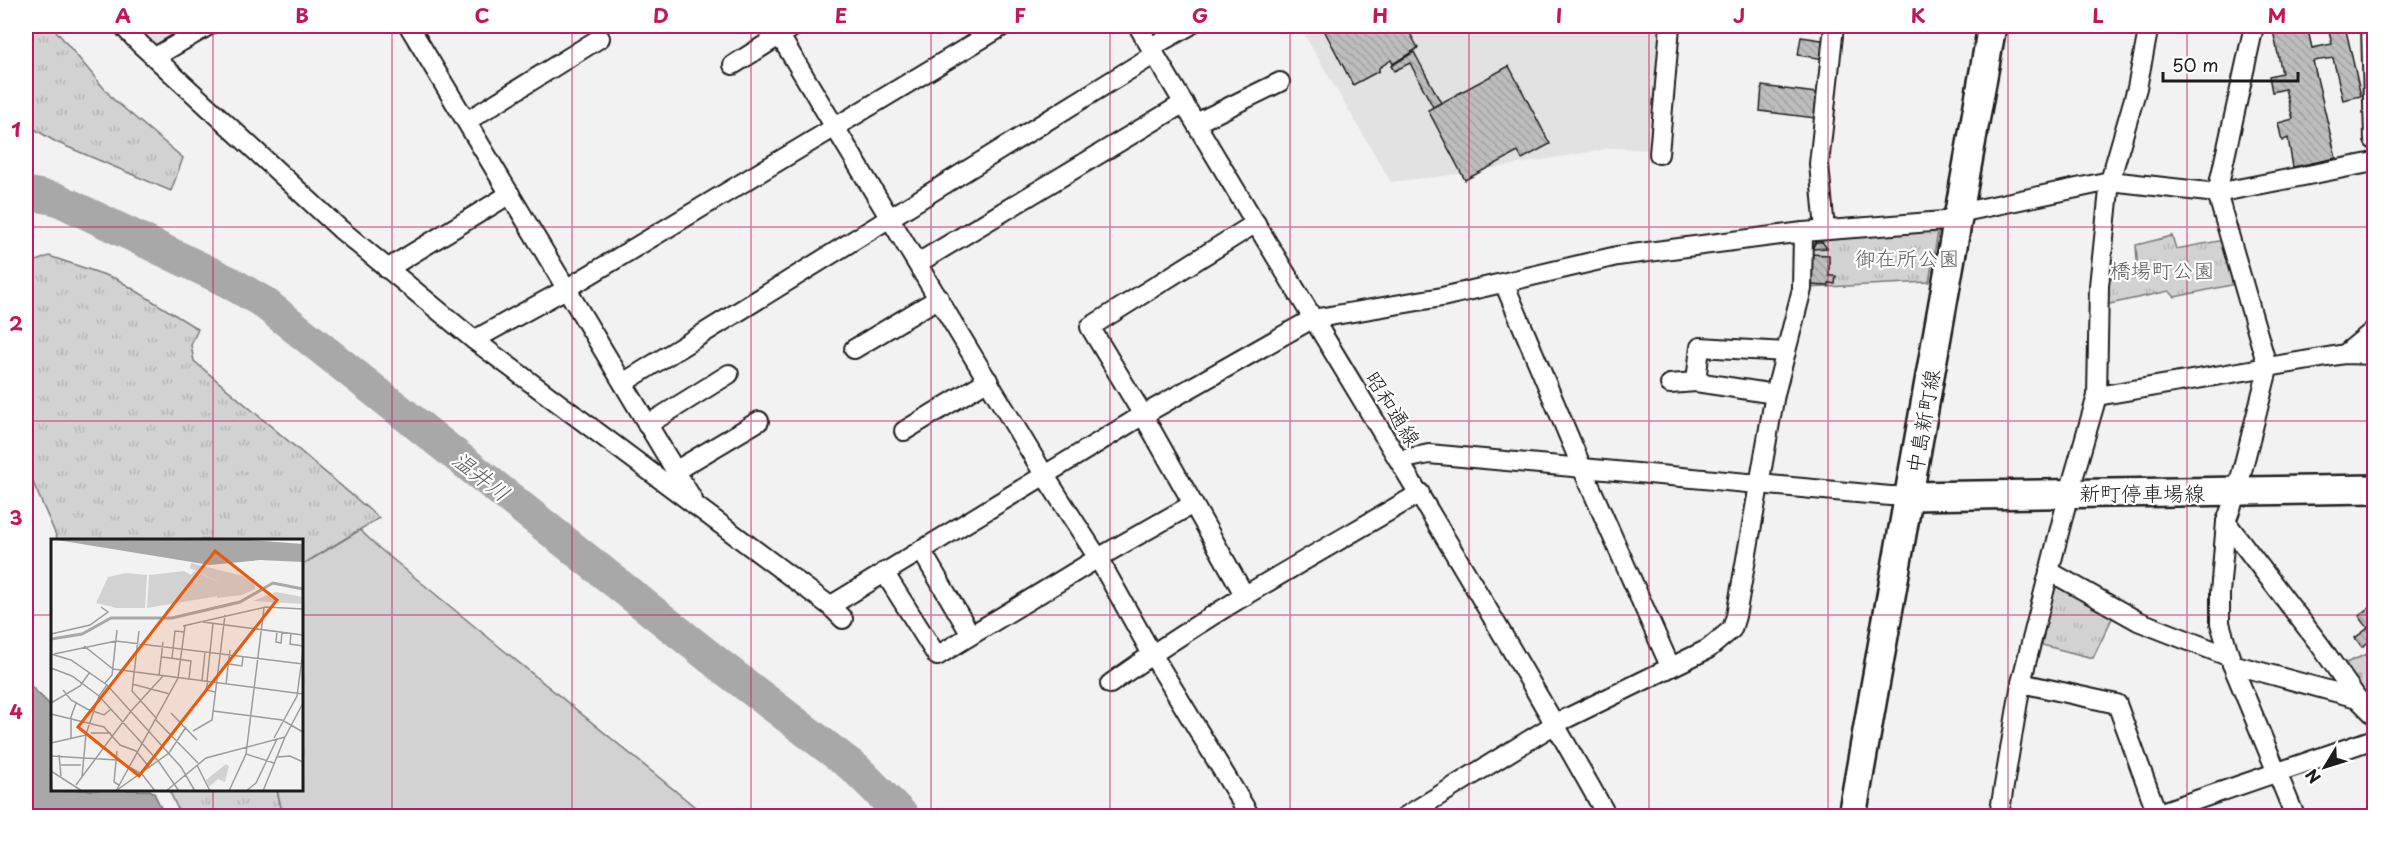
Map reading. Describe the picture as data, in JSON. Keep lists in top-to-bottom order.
{
  "streets": {
    "main road": ["中島新町線", "新町停車場線"],
    "street": ["昭和通線"]
  },
  "crossings": [
    ["中島新町線", "新町停車場線"]
  ],
  "water": ["温井川"],
  "parks": ["御在所公園", "橋場町公園"],
  "scale_bar": "50 m",
  "north": "bottom left",
  "grid": {
    "columns": [
      "A",
      "B",
      "C",
      "D",
      "E",
      "F",
      "G",
      "H",
      "I",
      "J",
      "K",
      "L",
      "M"
    ],
    "rows": [
      "1",
      "2",
      "3",
      "4"
    ]
  }
}
